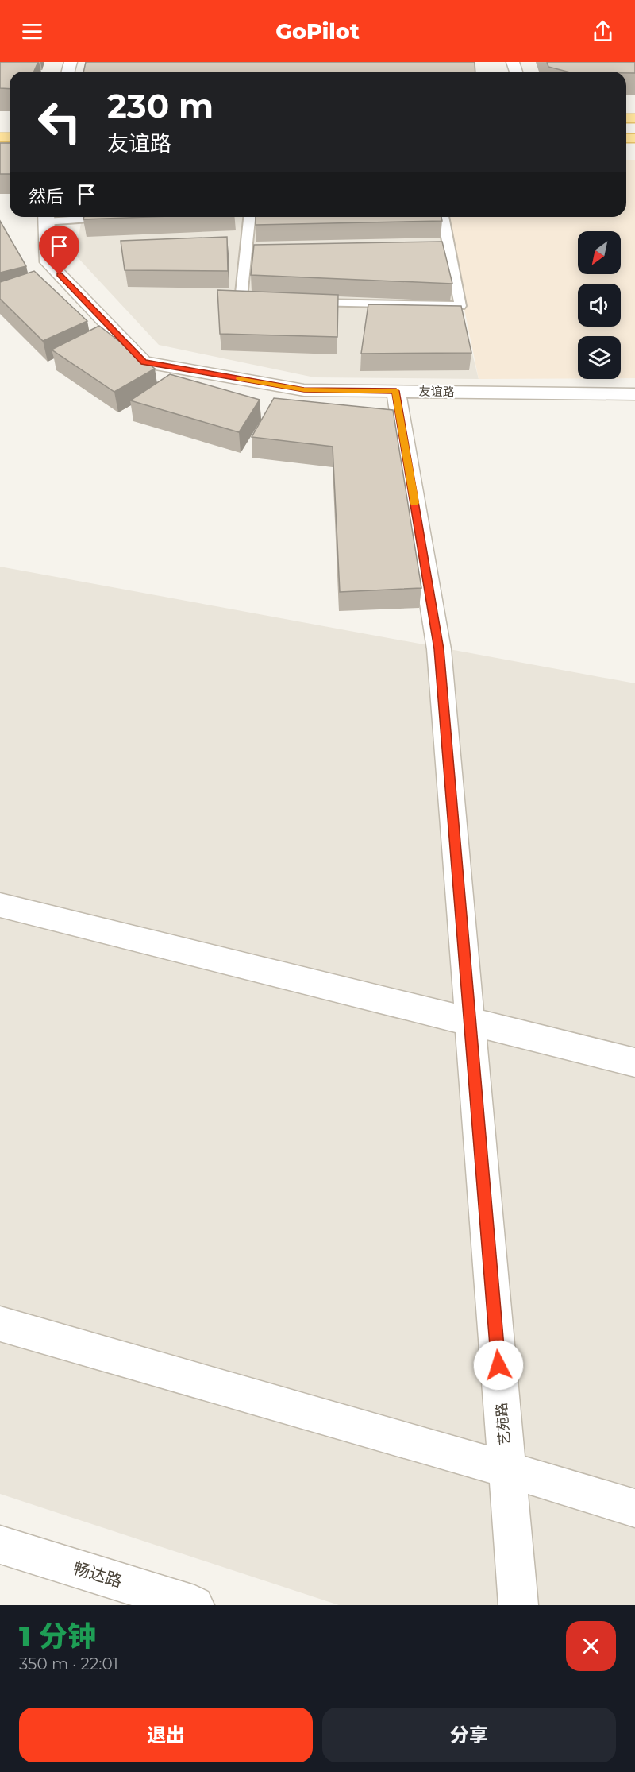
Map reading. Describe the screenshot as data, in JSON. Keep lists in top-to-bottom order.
{
  "streets": {
    "street": ["友谊路", "艺苑路", "畅达路"]
  },
  "crossings": [
    ["友谊路", "艺苑路"]
  ],
  "north": "bottom left",
  "page": {
    "header": "GoPilot",
    "turn": ["230 m", "友谊路"],
    "then": "然后",
    "heading": ["1 分钟", "350 m · 22:01"],
    "buttons": ["退出", "分享"]
  }
}
